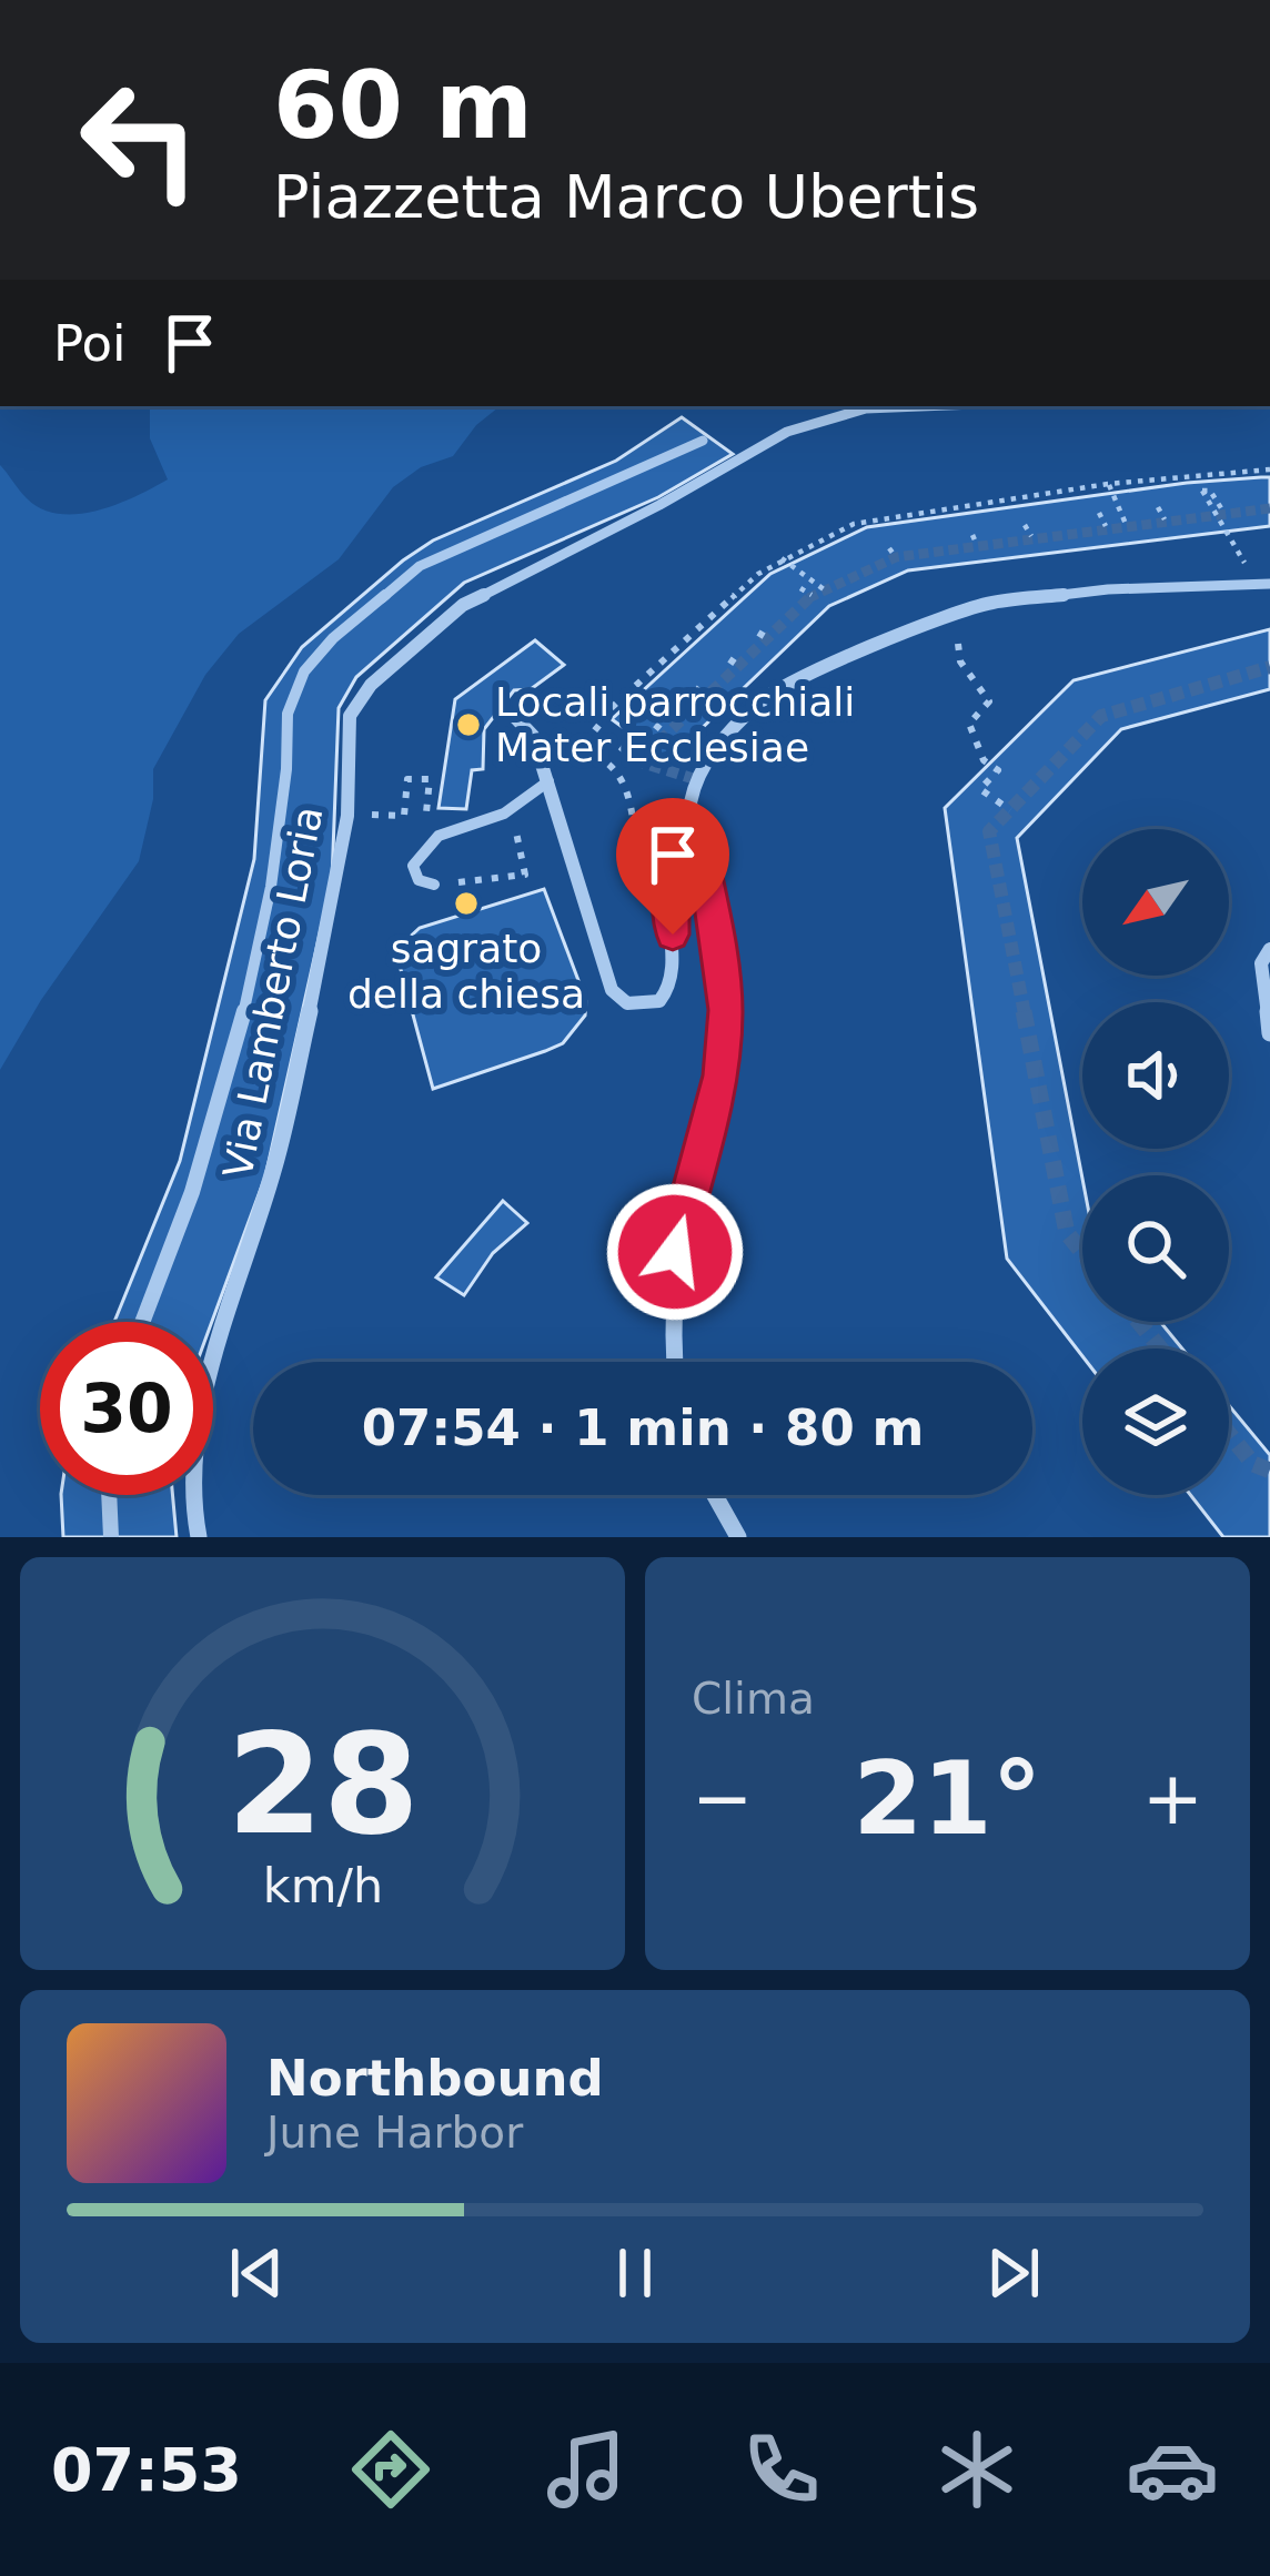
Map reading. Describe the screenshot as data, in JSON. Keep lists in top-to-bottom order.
{
  "streets": {
    "street": ["Via Lamberto Loria"]
  },
  "places": ["Locali parrocchiali Mater Ecclesiae", "sagrato della chiesa"],
  "north": "bottom left",
  "page": {
    "turn": ["60 m", "Piazzetta Marco Ubertis"],
    "then": "Poi",
    "limit": "30",
    "trip": "07:54 · 1 min · 80 m",
    "tile": "Clima",
    "heat": ["−", "21°", "+"],
    "song": ["Northbound", "June Harbor"],
    "tabs": "07:53",
    "gauge": ["28", "km/h"]
  }
}
